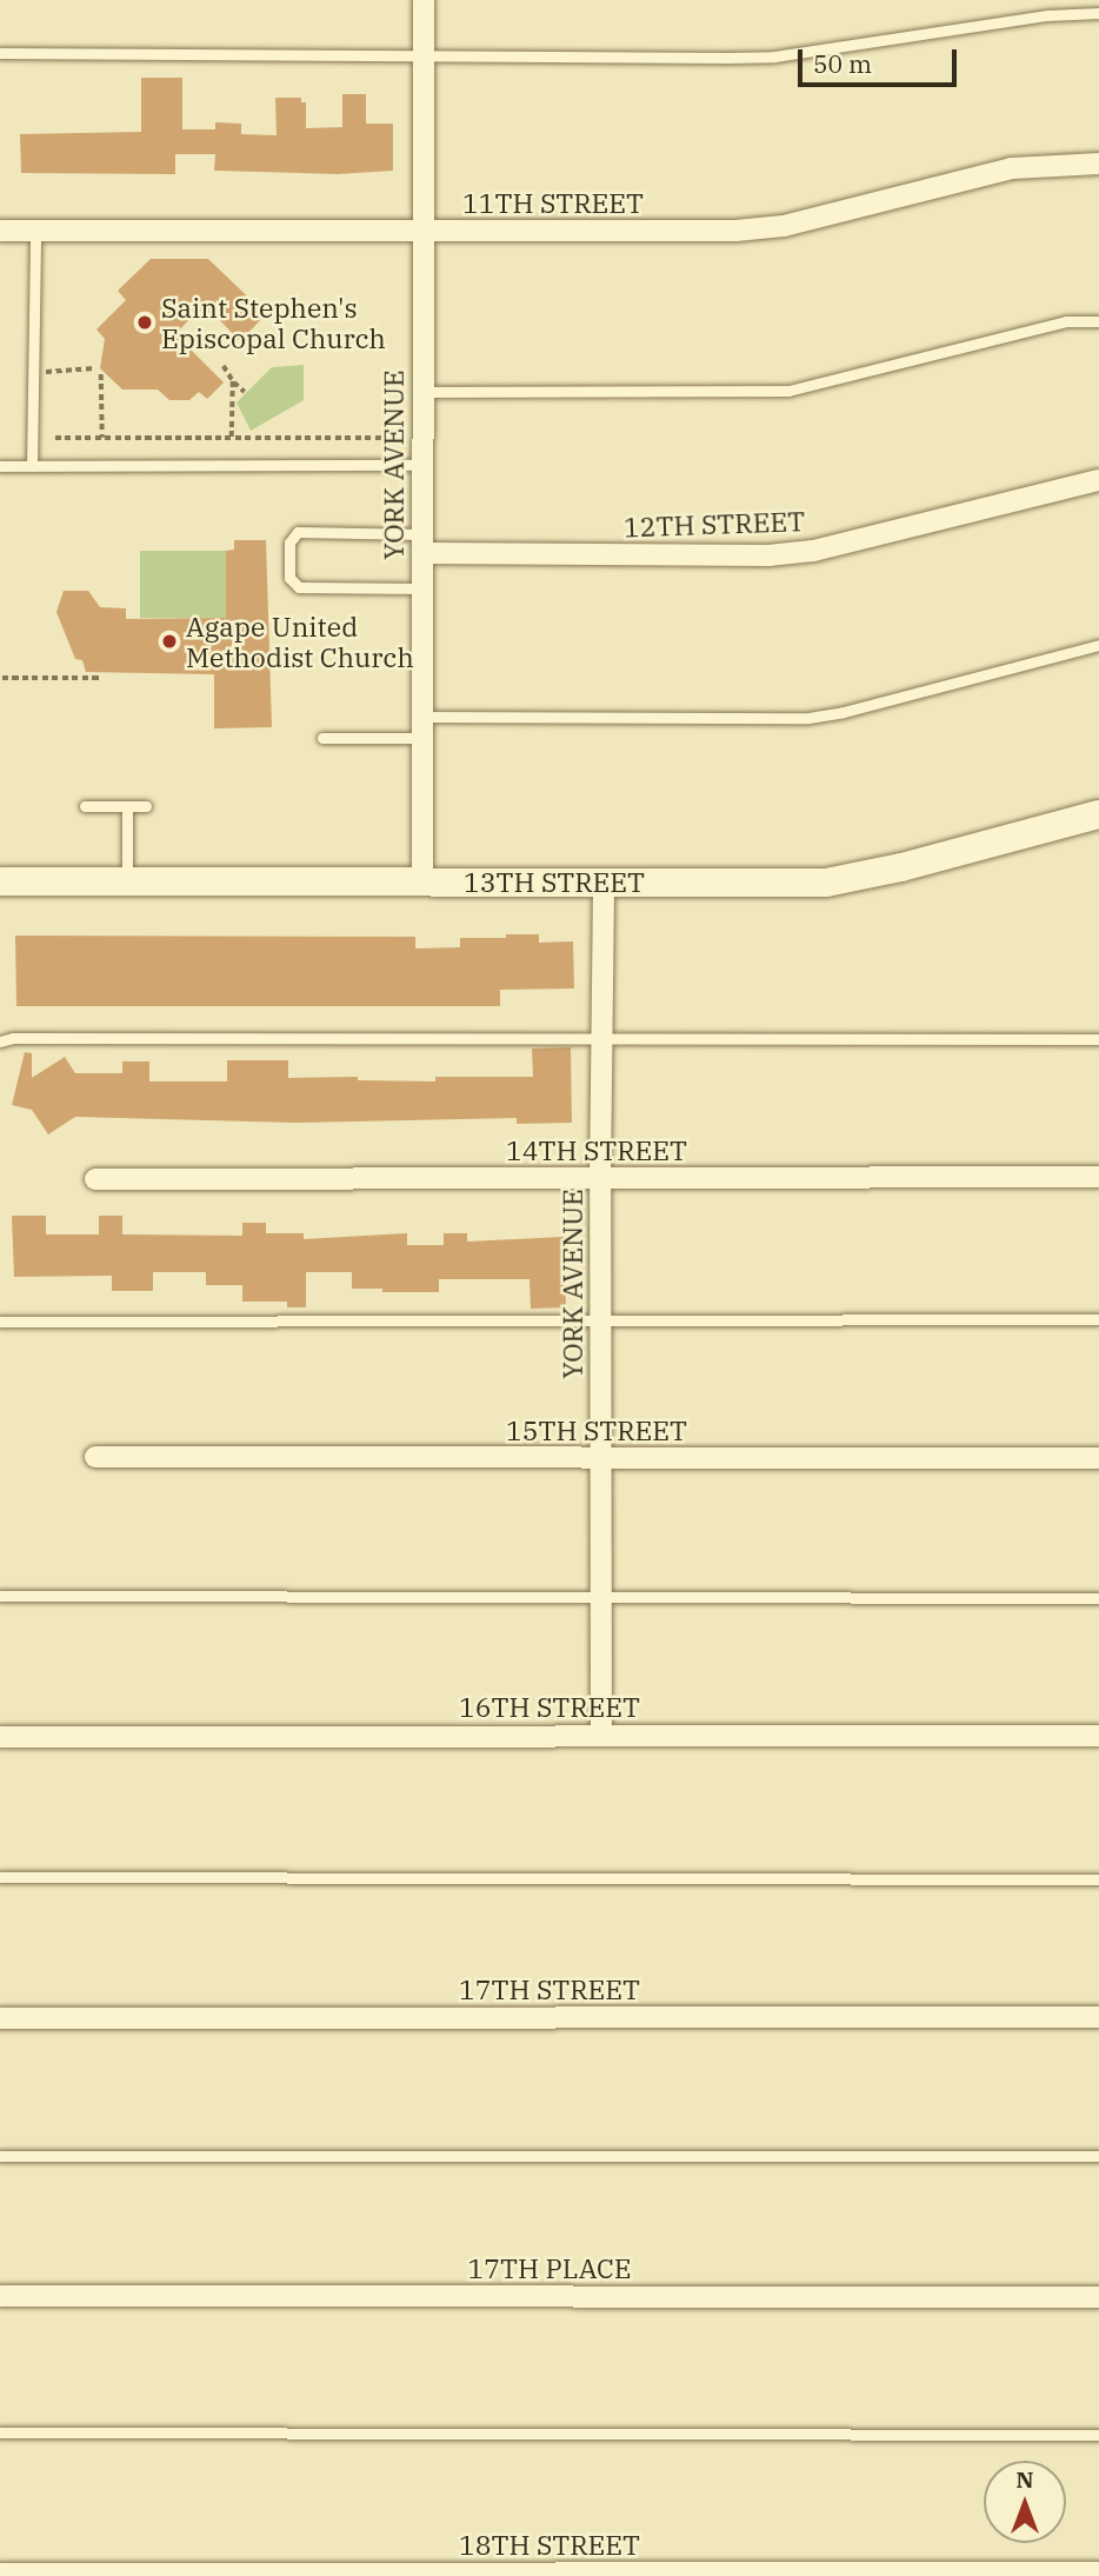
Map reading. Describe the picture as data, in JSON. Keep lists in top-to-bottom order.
{
  "streets": {
    "street": [
      "11TH STREET",
      "YORK AVENUE",
      "12TH STREET",
      "13TH STREET",
      "14TH STREET",
      "15TH STREET",
      "16TH STREET",
      "17TH STREET",
      "17TH PLACE",
      "18TH STREET"
    ]
  },
  "crossings": [
    ["11TH STREET", "YORK AVENUE"],
    ["YORK AVENUE", "12TH STREET"],
    ["YORK AVENUE", "13TH STREET"],
    ["YORK AVENUE", "14TH STREET"],
    ["YORK AVENUE", "15TH STREET"],
    ["YORK AVENUE", "16TH STREET"]
  ],
  "places": ["Saint Stephen's Episcopal Church", "Agape United Methodist Church"],
  "scale_bar": "50 m",
  "north": "top"
}
